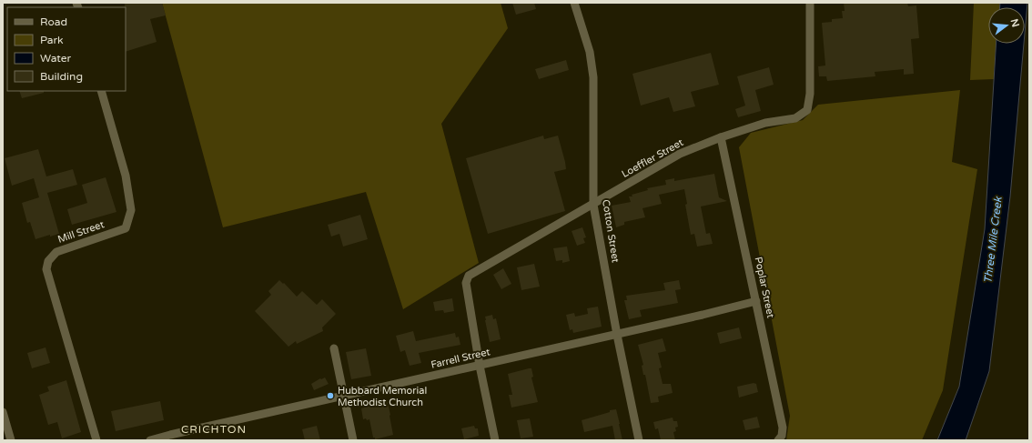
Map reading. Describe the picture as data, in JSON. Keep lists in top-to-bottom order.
{
  "streets": {
    "street": [
      "Loeffler Street",
      "Cotton Street",
      "Mill Street",
      "Poplar Street",
      "Farrell Street"
    ]
  },
  "crossings": [
    ["Loeffler Street", "Cotton Street"],
    ["Loeffler Street", "Poplar Street"],
    ["Loeffler Street", "Farrell Street"],
    ["Cotton Street", "Farrell Street"],
    ["Poplar Street", "Farrell Street"]
  ],
  "districts": ["CRICHTON"],
  "water": ["Three Mile Creek"],
  "places": ["Hubbard Memorial Methodist Church"],
  "legend": [
    "Road",
    "Park",
    "Water",
    "Building"
  ],
  "north": "right"
}
